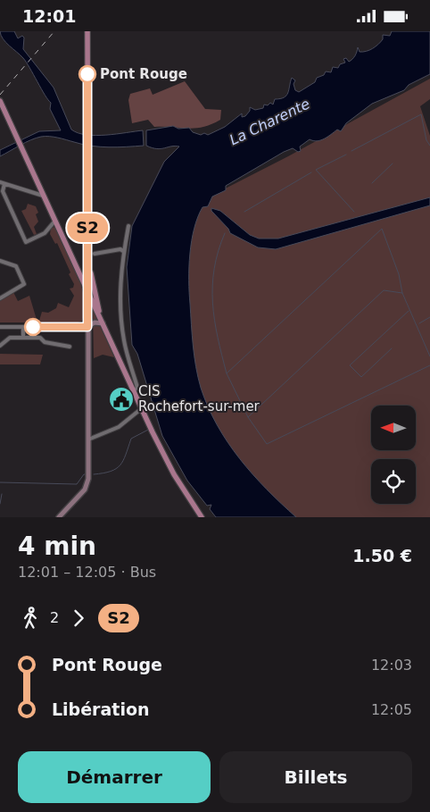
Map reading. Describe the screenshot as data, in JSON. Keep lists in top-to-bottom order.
{
  "water": ["La Charente"],
  "places": {
    "other": ["Pont Rouge"],
    "public building": ["CIS Rochefort-sur-mer"]
  },
  "lines": ["bus line S2"],
  "north": "left",
  "page": {
    "status": "12:01",
    "on_map": "S2",
    "heading": ["4 min", "12:01 – 12:05 · Bus", "1.50 €"],
    "legs": ["2", "S2"],
    "list": [
      {
        "name": "Pont Rouge",
        "value": "12:03"
      },
      {
        "name": "Libération",
        "value": "12:05"
      }
    ],
    "buttons": ["Démarrer", "Billets"]
  }
}
